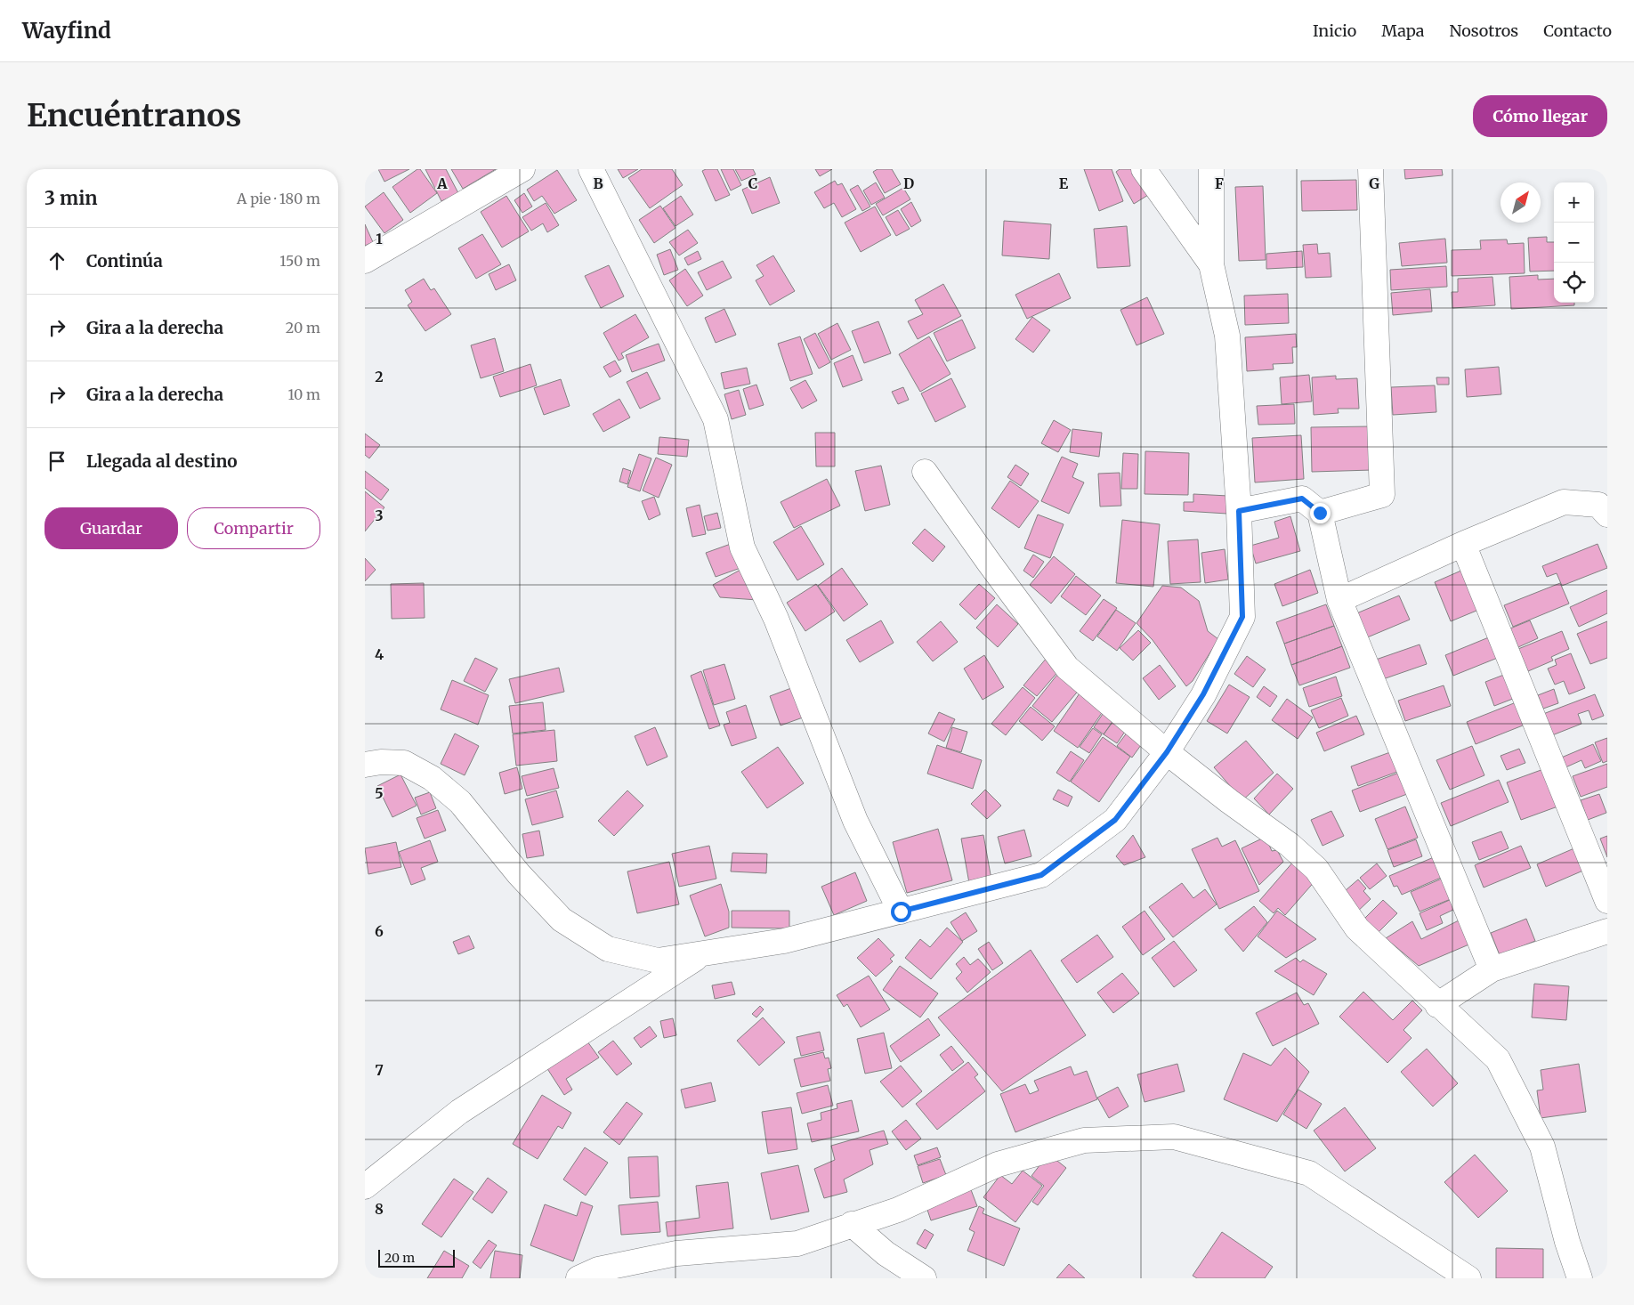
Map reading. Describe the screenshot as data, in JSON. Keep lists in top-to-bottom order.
{
  "scale_bar": "20 m",
  "north": "top right",
  "page": {
    "header": "Wayfind",
    "nav": [
      "Inicio",
      "Mapa",
      "Nosotros",
      "Contacto"
    ],
    "buttons": [
      "Cómo llegar",
      ["Guardar", "Compartir"]
    ],
    "title": "Encuéntranos",
    "heading": ["3 min", "A pie · 180 m"],
    "map_buttons": ["+", "−"],
    "list": [
      ["Continúa", "150 m"],
      ["Gira a la derecha", "20 m"],
      ["Gira a la derecha", "10 m"],
      "Llegada al destino"
    ],
    "scale": "20 m"
  },
  "grid": {
    "columns": [
      "A",
      "B",
      "C",
      "D",
      "E",
      "F",
      "G"
    ],
    "rows": [
      "1",
      "2",
      "3",
      "4",
      "5",
      "6",
      "7",
      "8"
    ]
  }
}
